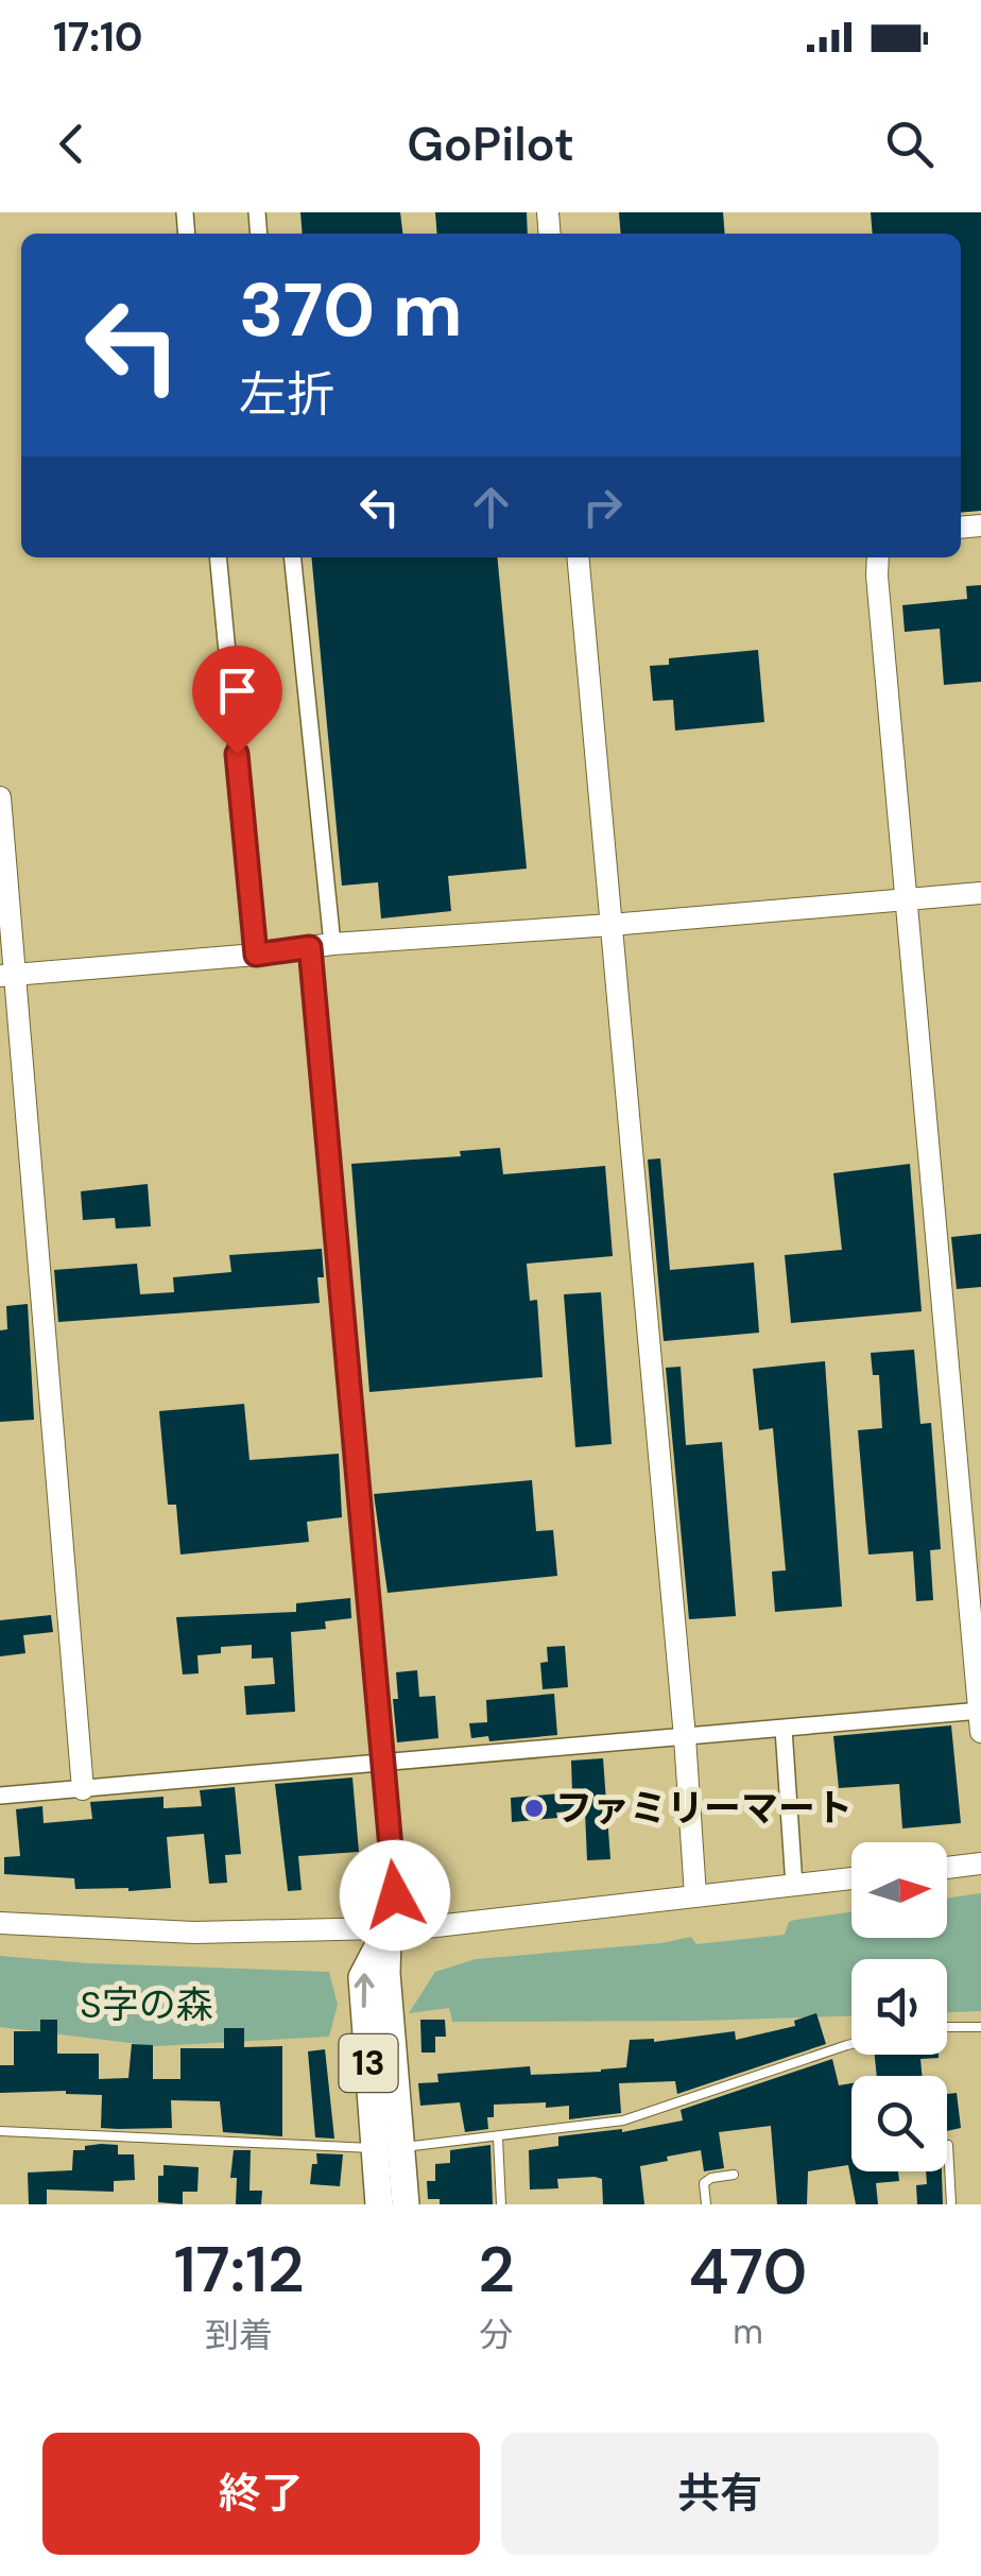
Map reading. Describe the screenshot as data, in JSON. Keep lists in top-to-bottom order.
{
  "streets": {
    "main road": ["13"]
  },
  "parks": ["S字の森"],
  "places": ["ファミリーマート"],
  "north": "right",
  "page": {
    "status": "17:10",
    "header": "GoPilot",
    "turn": ["370 m", "左折"],
    "eta": [
      "17:12",
      "到着",
      "2",
      "分",
      "470",
      "m"
    ],
    "buttons": ["終了", "共有"]
  }
}
